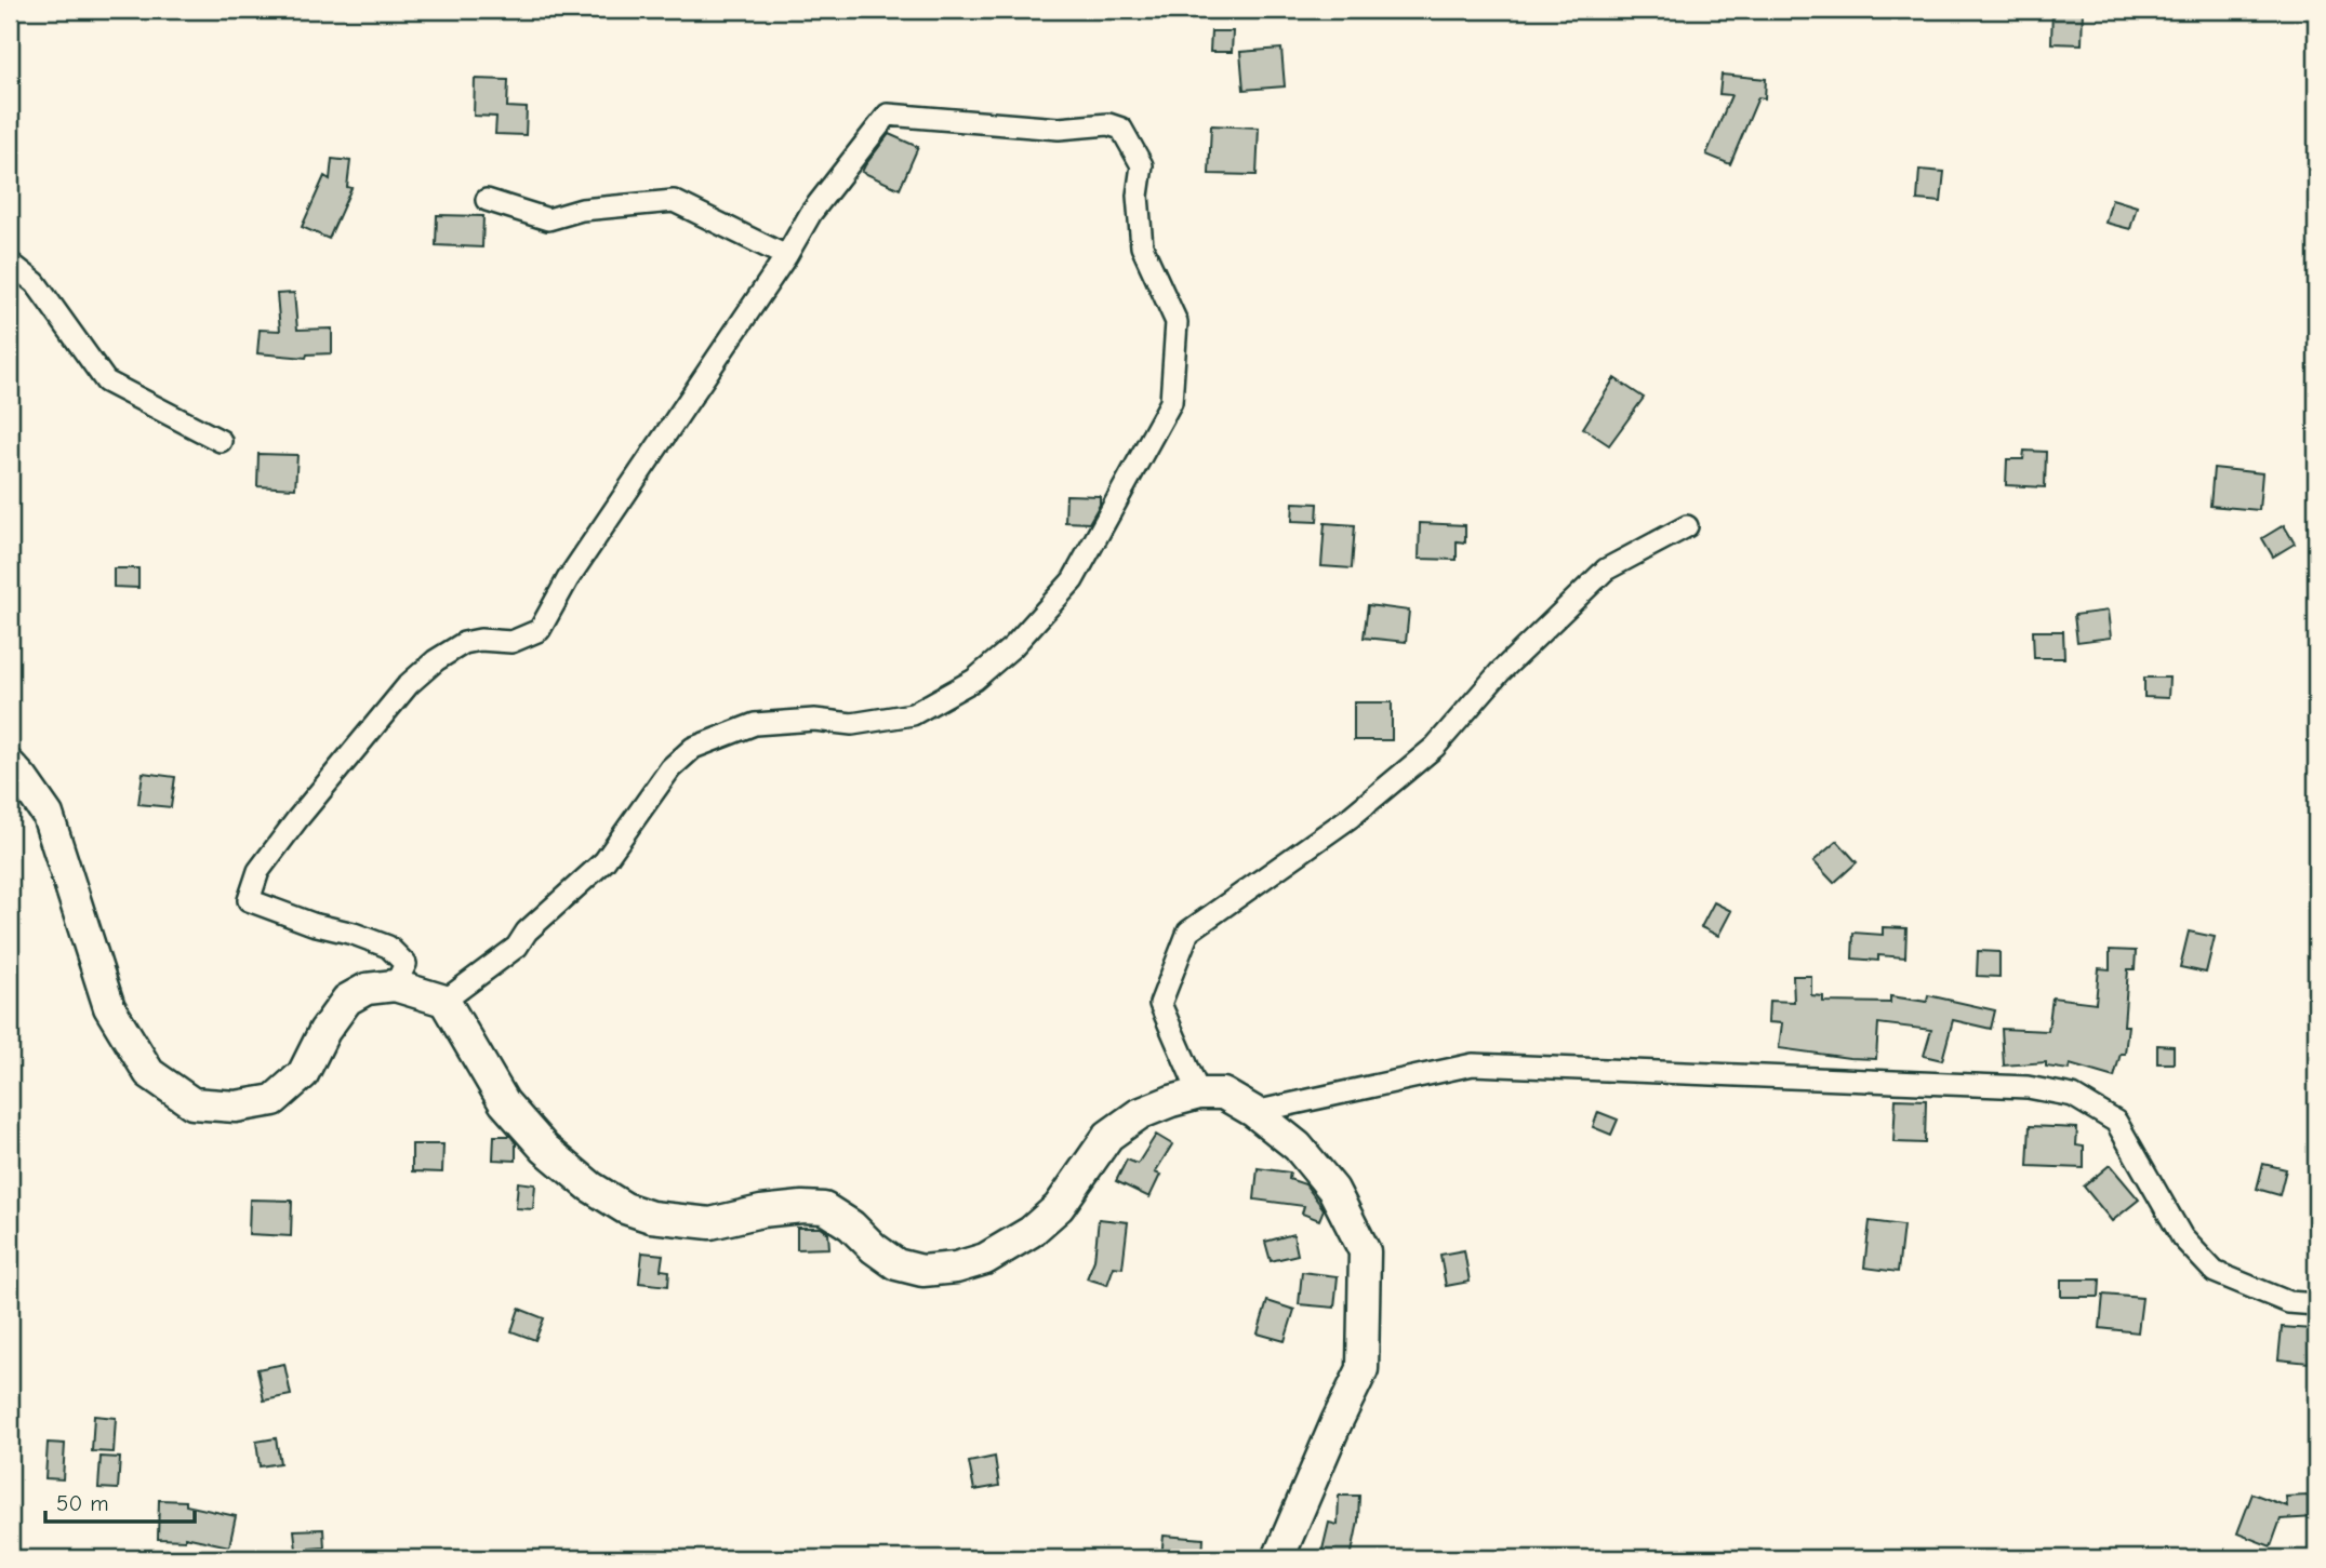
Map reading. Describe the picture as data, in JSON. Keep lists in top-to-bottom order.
{
  "scale_bar": "50 m"
}
